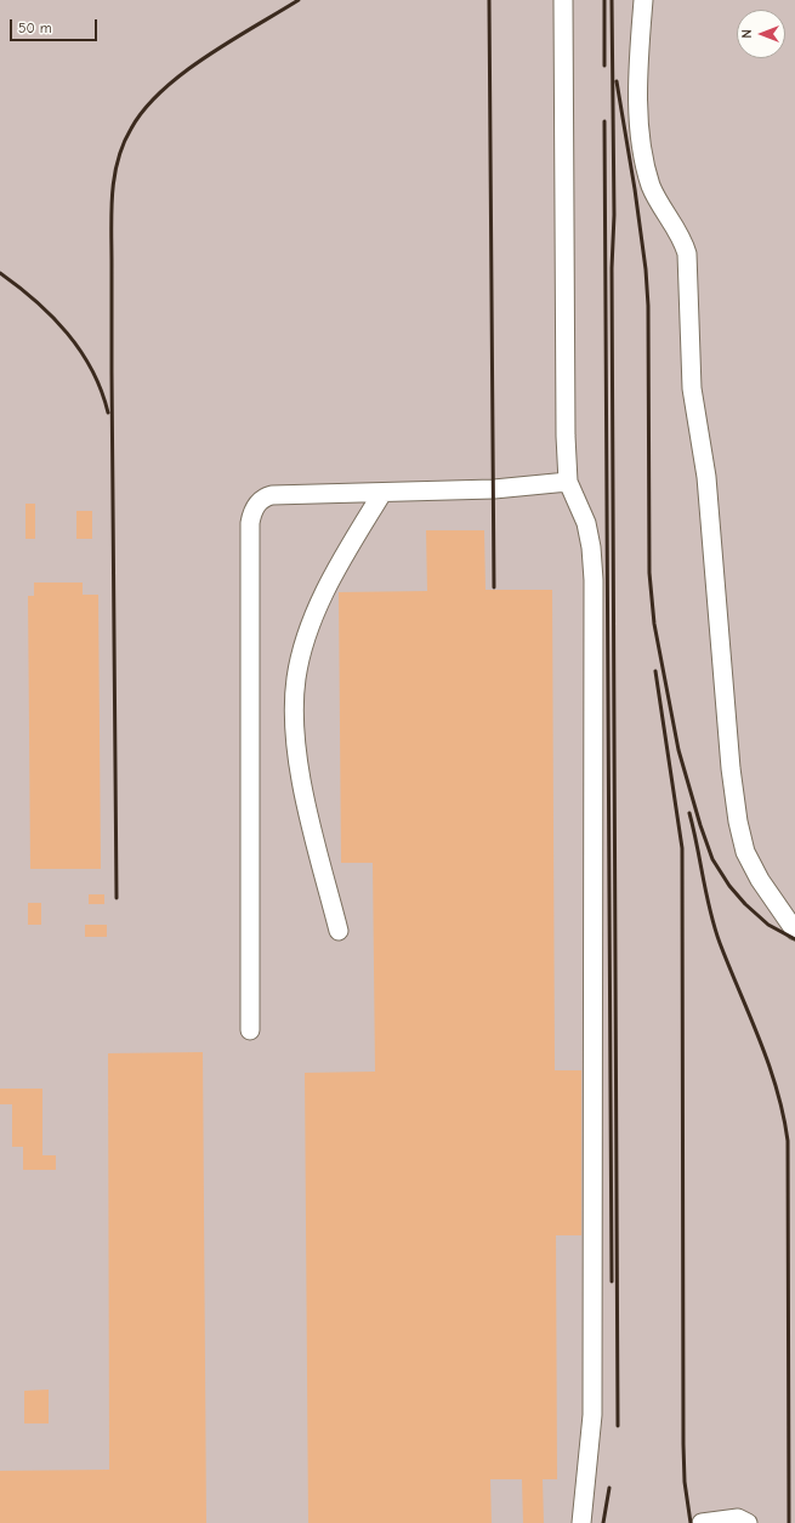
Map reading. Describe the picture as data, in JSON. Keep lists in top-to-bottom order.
{
  "scale_bar": "50 m",
  "north": "left"
}
